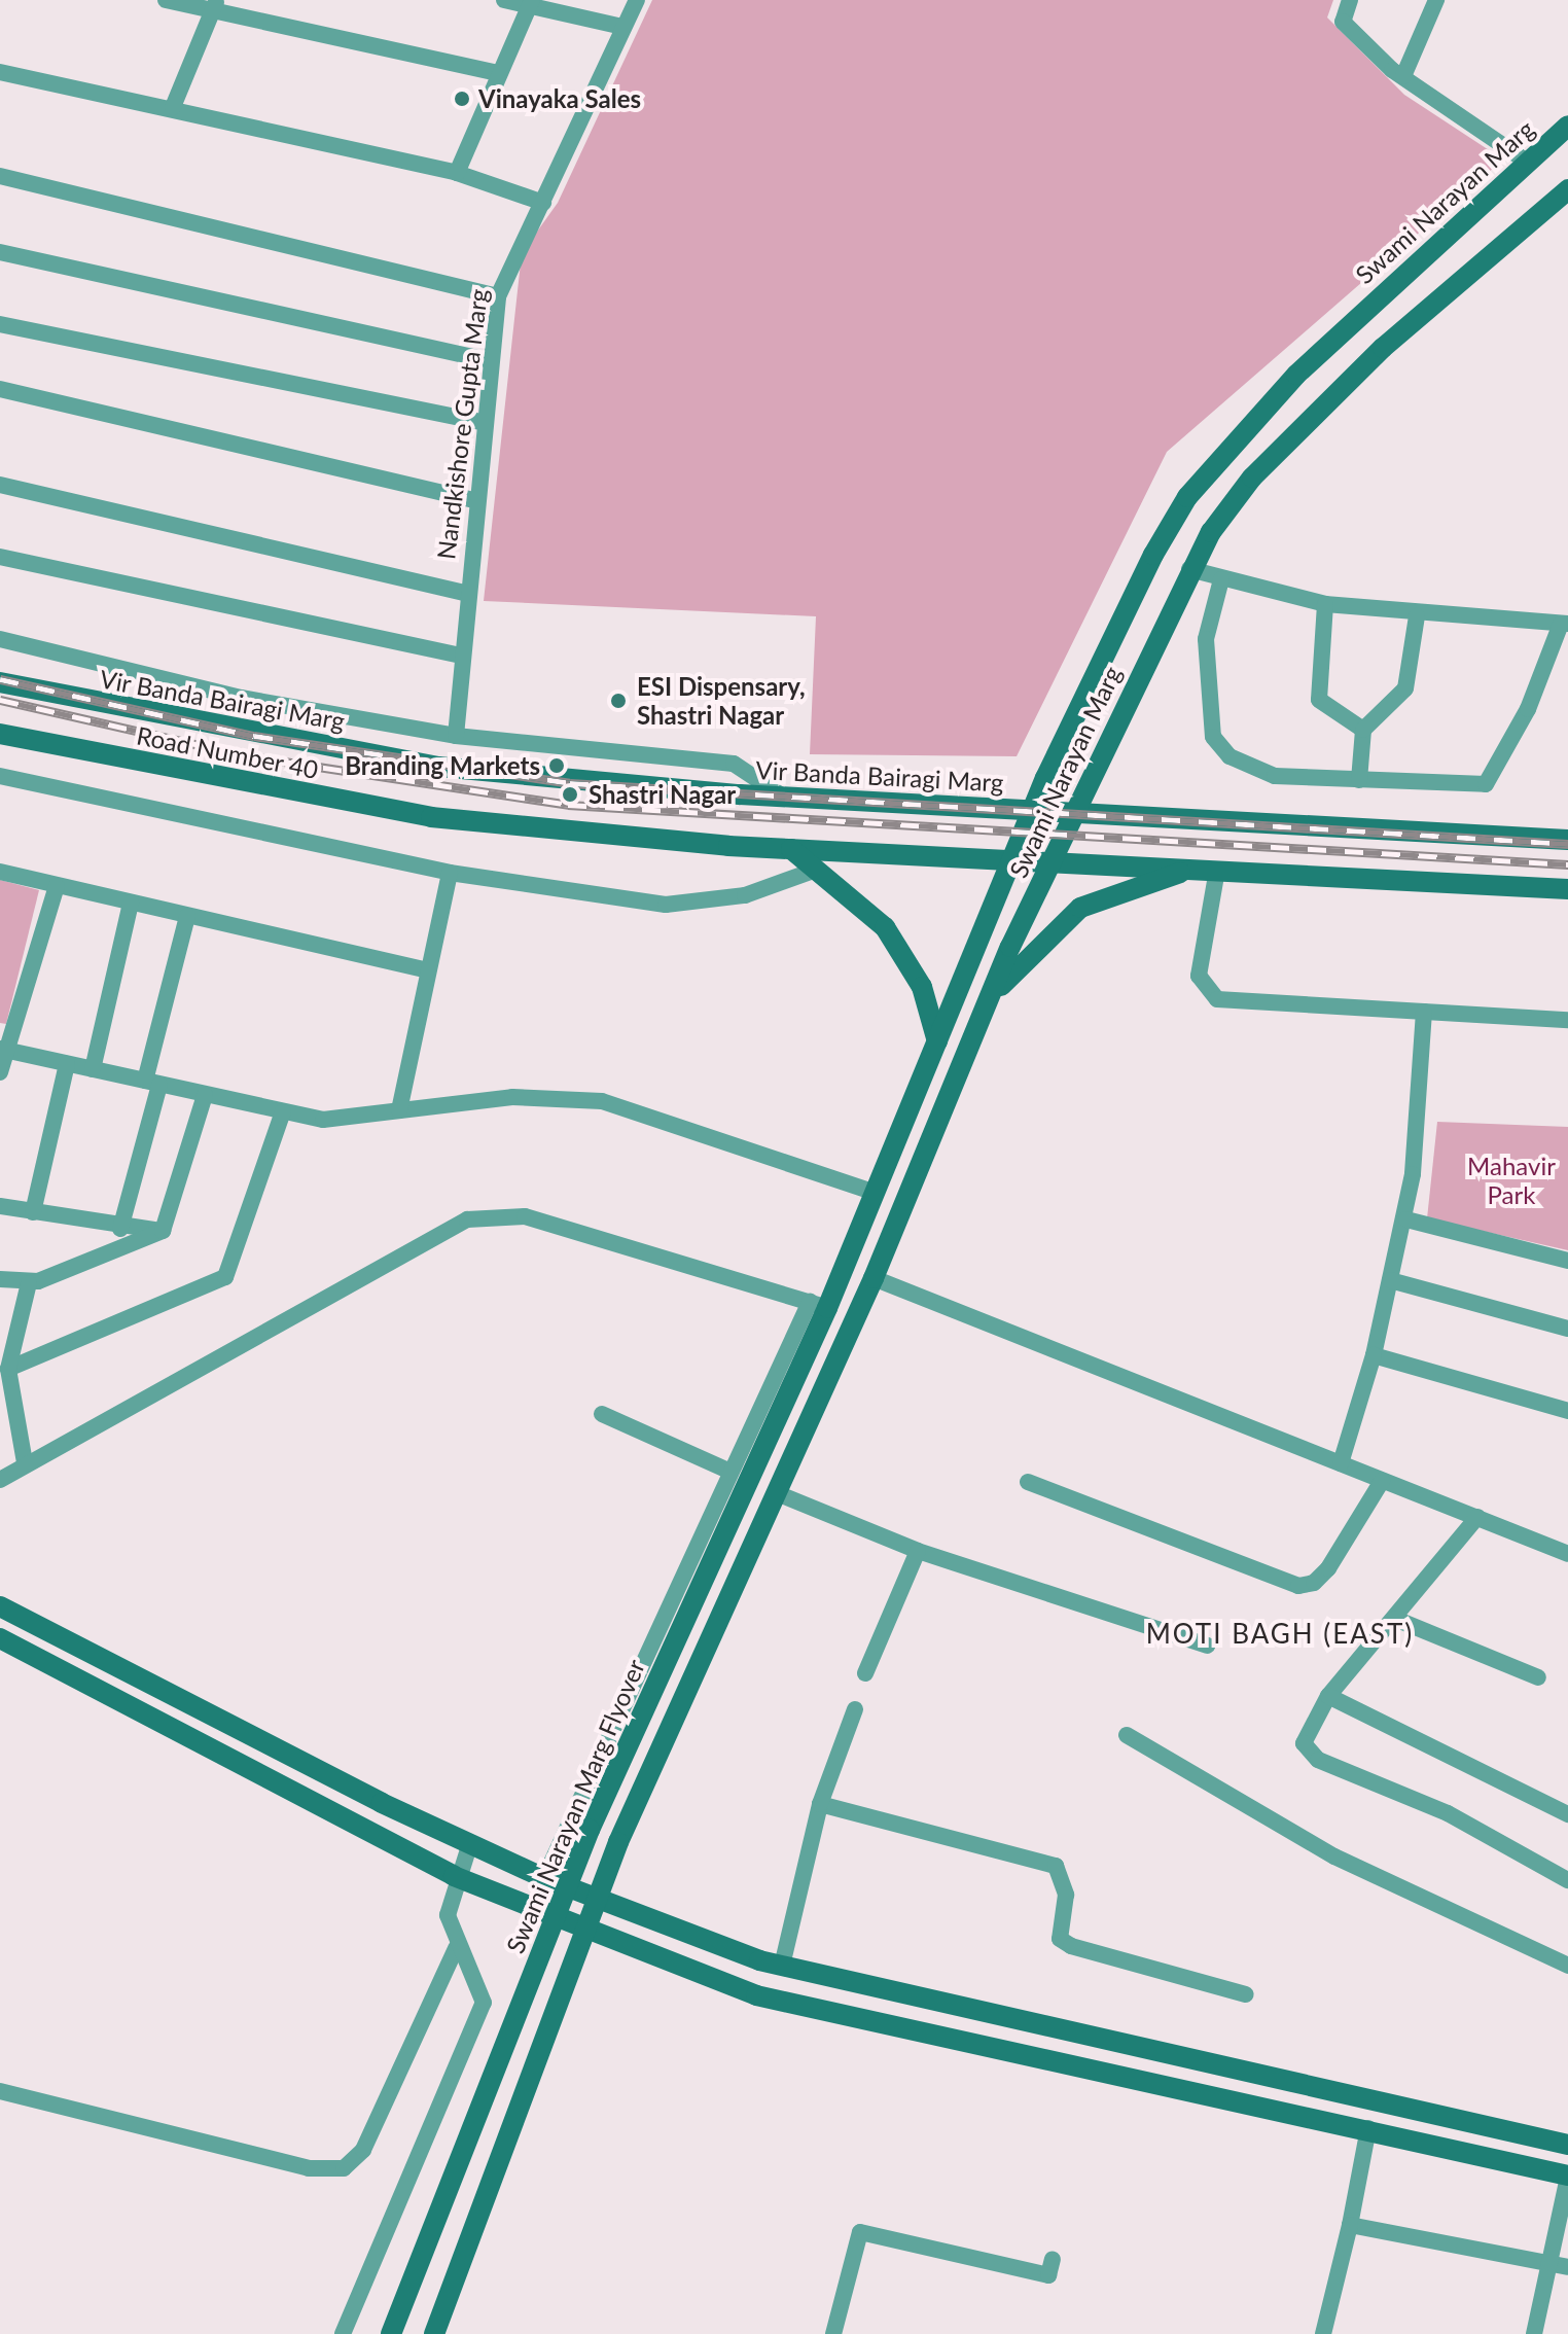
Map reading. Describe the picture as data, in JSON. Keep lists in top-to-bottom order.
{
  "streets": {
    "main road": [
      "Swami Narayan Marg",
      "Vir Banda Bairagi Marg",
      "Road Number 40",
      "Swami Narayan Marg Flyover"
    ],
    "street": ["Nandkishore Gupta Marg"]
  },
  "crossings": [
    ["Swami Narayan Marg", "Vir Banda Bairagi Marg"],
    ["Swami Narayan Marg", "Swami Narayan Marg Flyover"]
  ],
  "districts": ["MOTI BAGH (EAST)"],
  "parks": ["Mahavir Park"],
  "places": [
    "Vinayaka Sales",
    "ESI Dispensary, Shastri Nagar",
    "Branding Markets",
    "Shastri Nagar"
  ]
}
